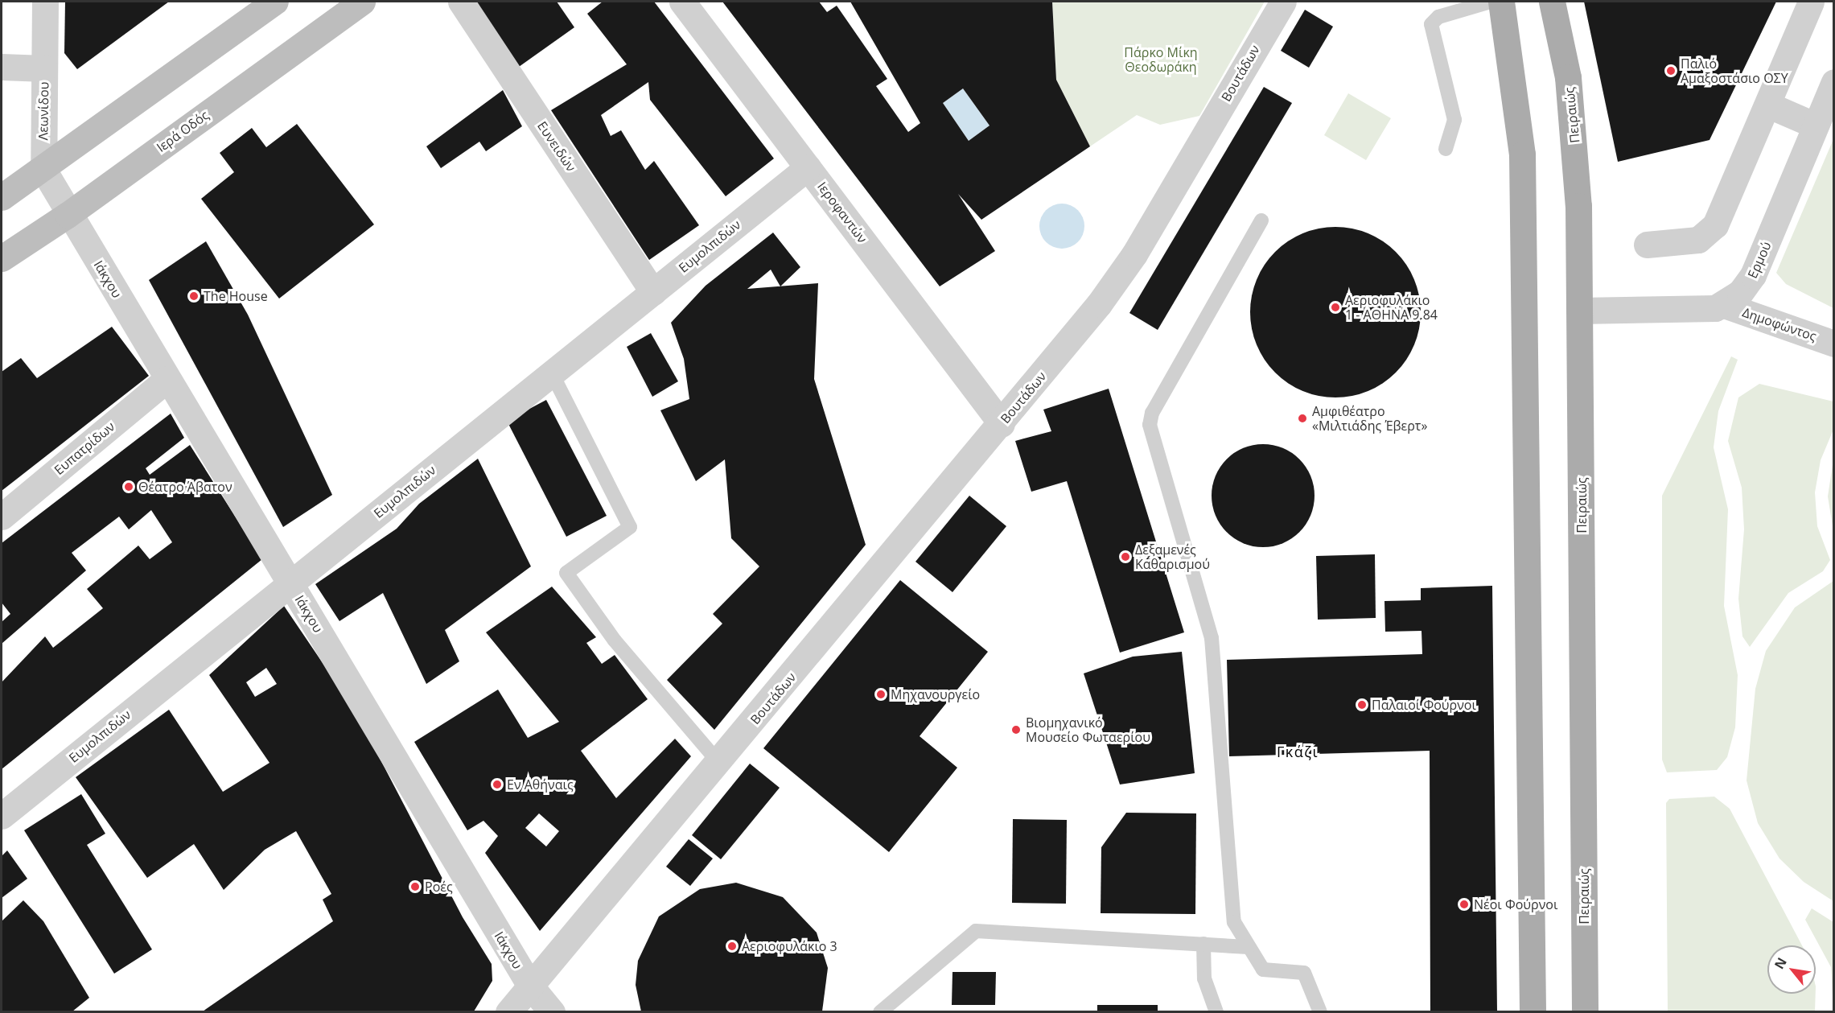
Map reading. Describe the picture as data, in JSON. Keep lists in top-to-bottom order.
{
  "streets": {
    "main road": ["Πειραιώς", "Ιερά Οδός"],
    "street": [
      "Βουτάδων",
      "Λεωνίδου",
      "Ευνειδών",
      "Ιεροφαντών",
      "Ευμολπιδών",
      "Ερμού",
      "Ιάκχου",
      "Δημοφώντος",
      "Ευπατρίδων"
    ]
  },
  "crossings": [
    ["Βουτάδων", "Ιεροφαντών"],
    ["Βουτάδων", "Ιάκχου"],
    ["Λεωνίδου", "Ιερά Οδός"],
    ["Λεωνίδου", "Ιάκχου"],
    ["Ιερά Οδός", "Ιάκχου"],
    ["Ευνειδών", "Ευμολπιδών"],
    ["Ιεροφαντών", "Ευμολπιδών"],
    ["Ευμολπιδών", "Ιάκχου"],
    ["Ερμού", "Δημοφώντος"],
    ["Ιάκχου", "Ευπατρίδων"]
  ],
  "districts": ["Γκάζι"],
  "parks": ["Πάρκο Μίκη Θεοδωράκη"],
  "places": [
    "Παλιό Αμαξοστάσιο ΟΣΥ",
    "The House",
    "Αεριοφυλάκιο 1 - ΑΘΗΝΑ 9.84",
    "Αμφιθέατρο «Μιλτιάδης Έβερτ»",
    "Θέατρο Άβατον",
    "Δεξαμενές Καθαρισμού",
    "Μηχανουργείο",
    "Παλαιοί Φούρνοι",
    "Βιομηχανικό Μουσείο Φωταερίου",
    "Εν Αθήναις",
    "Ροές",
    "Νέοι Φούρνοι",
    "Αεριοφυλάκιο 3"
  ],
  "north": "top left"
}
